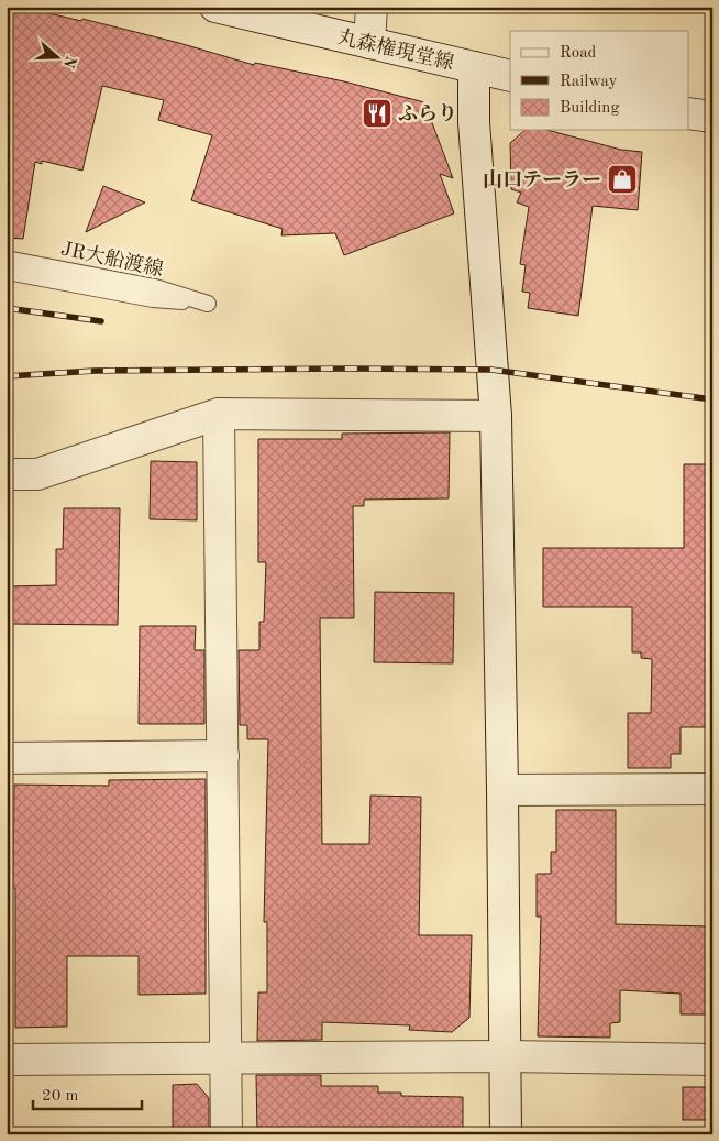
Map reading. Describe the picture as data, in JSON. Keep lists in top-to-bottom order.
{
  "streets": {
    "street": ["丸森権現堂線"],
    "lane": ["JR大船渡線"]
  },
  "places": {
    "restaurant": ["ふらり"],
    "shop": ["山口テーラー"]
  },
  "legend": ["Road", "Railway", "Building"],
  "scale_bar": "20 m",
  "north": "right"
}
